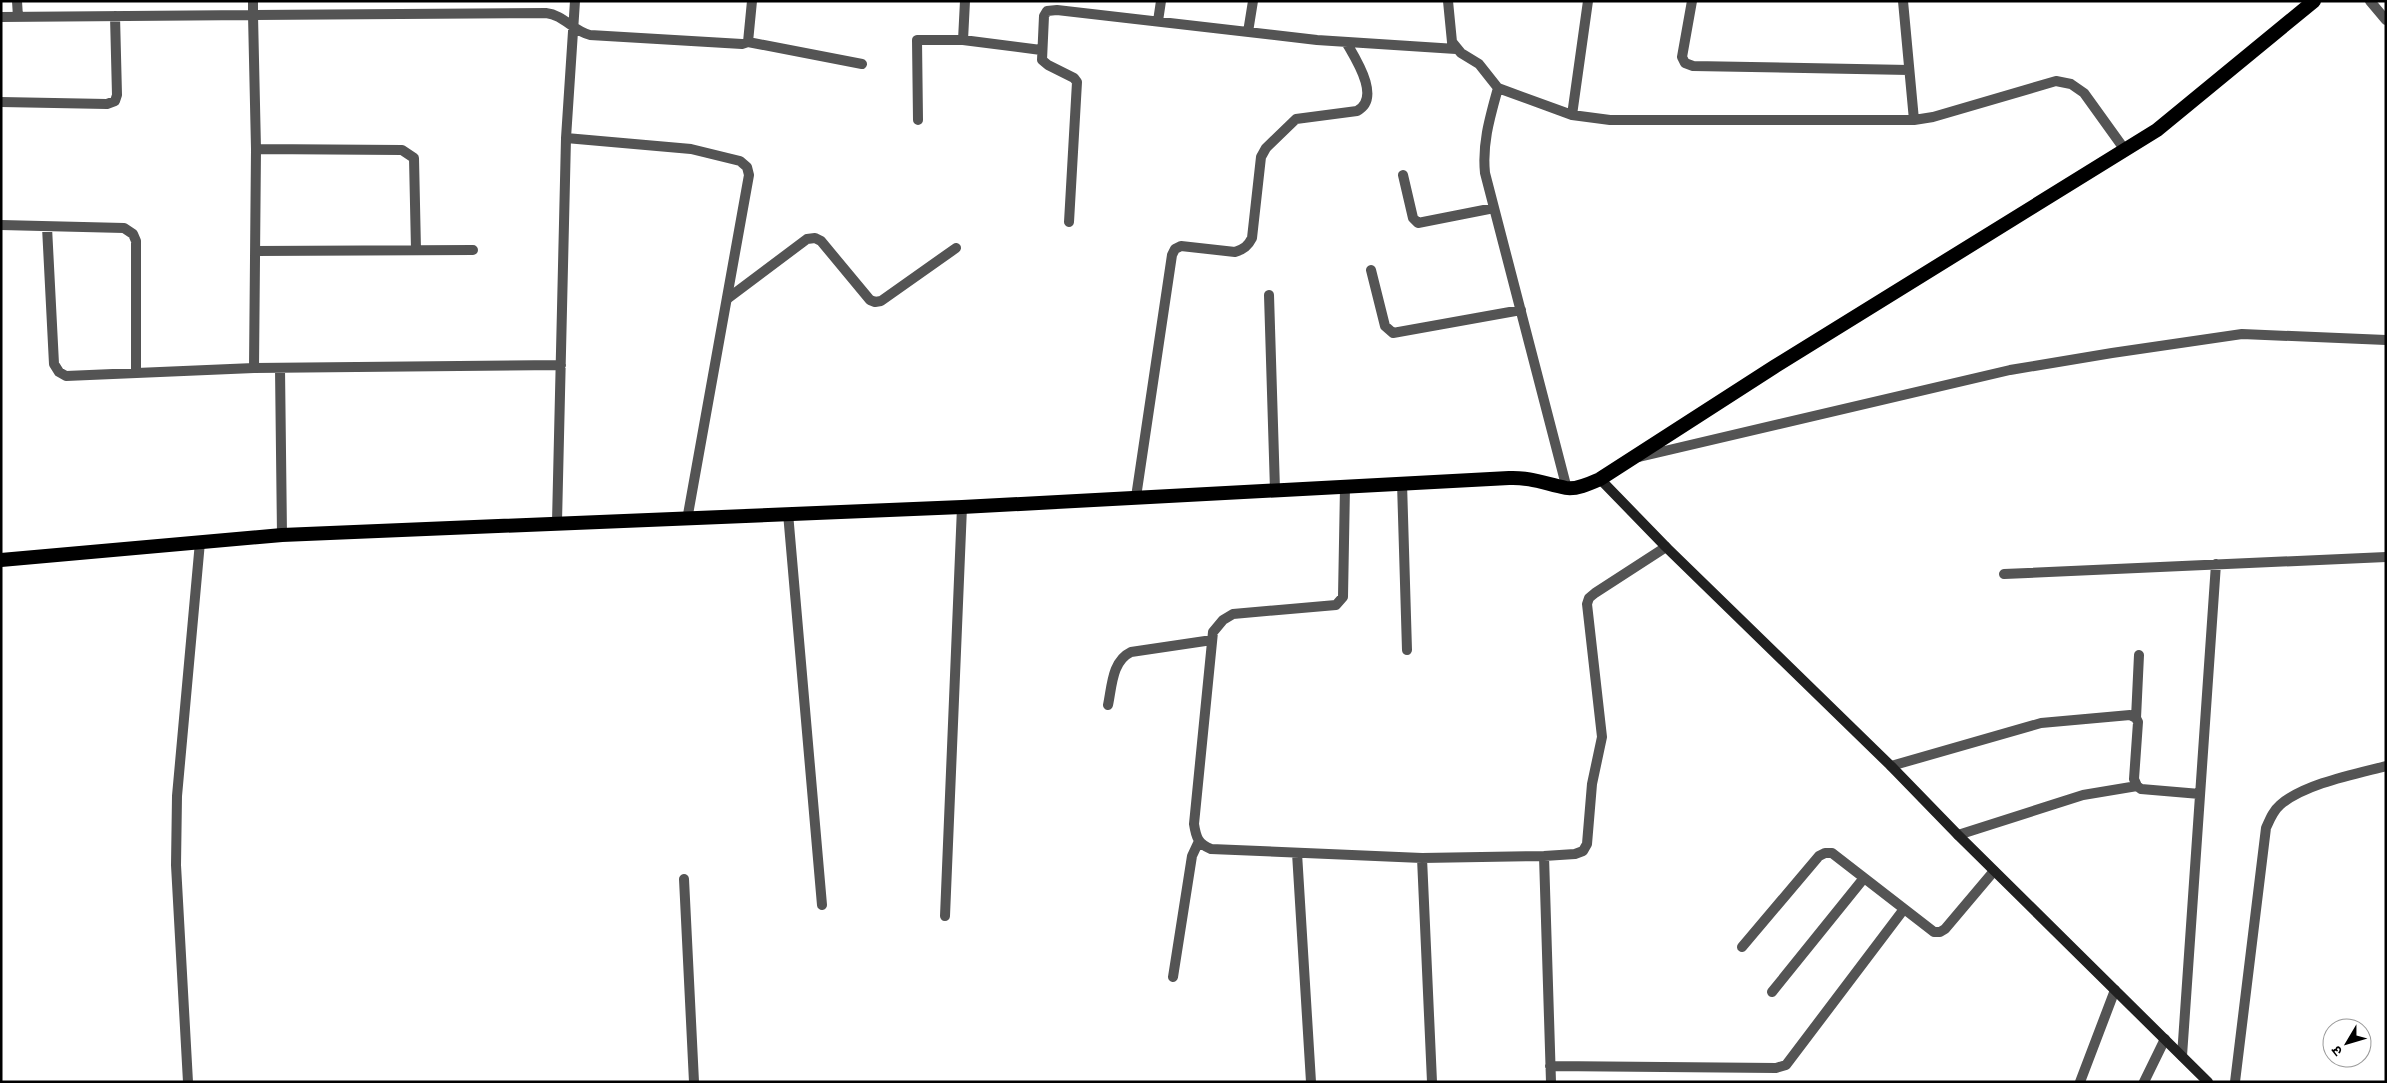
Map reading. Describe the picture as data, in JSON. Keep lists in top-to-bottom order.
{
  "north": "bottom left"
}
